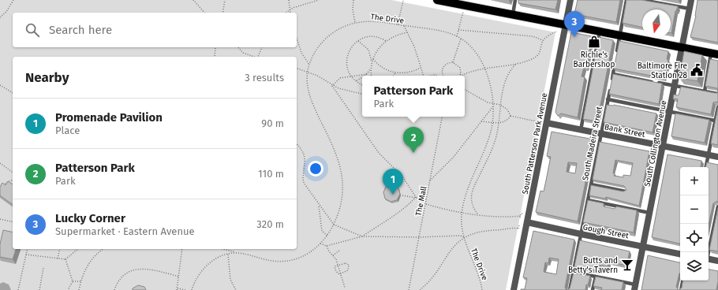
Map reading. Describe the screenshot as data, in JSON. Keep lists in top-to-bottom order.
{
  "streets": {
    "street": [
      "Bank Street",
      "South Patterson Park Avenue",
      "South Collington Avenue",
      "Gough Street"
    ],
    "lane": ["South Madeira Street"],
    "path": ["The Drive", "The Mall"]
  },
  "crossings": [
    ["Bank Street", "South Patterson Park Avenue"],
    ["Bank Street", "South Madeira Street"],
    ["Bank Street", "South Collington Avenue"],
    ["South Patterson Park Avenue", "Gough Street"],
    ["South Madeira Street", "Gough Street"],
    ["South Collington Avenue", "Gough Street"]
  ],
  "places": {
    "shop": ["Richie's Barbershop"],
    "public building": ["Baltimore Fire Station 28"],
    "bar": ["Butts and Betty's Tavern"]
  },
  "north": "bottom",
  "page": {
    "pins": ["3", "2", "1"],
    "search": "Search here",
    "heading": ["Nearby", "3 results"],
    "popup": ["Patterson Park", "Park"],
    "list": [
      {
        "mark": "1",
        "name": "Promenade Pavilion",
        "note": "Place",
        "value": "90 m"
      },
      {
        "mark": "2",
        "name": "Patterson Park",
        "note": "Park",
        "value": "110 m"
      },
      {
        "mark": "3",
        "name": "Lucky Corner",
        "note": "Supermarket · Eastern Avenue",
        "value": "320 m"
      }
    ],
    "map_buttons": ["+", "−"]
  }
}
